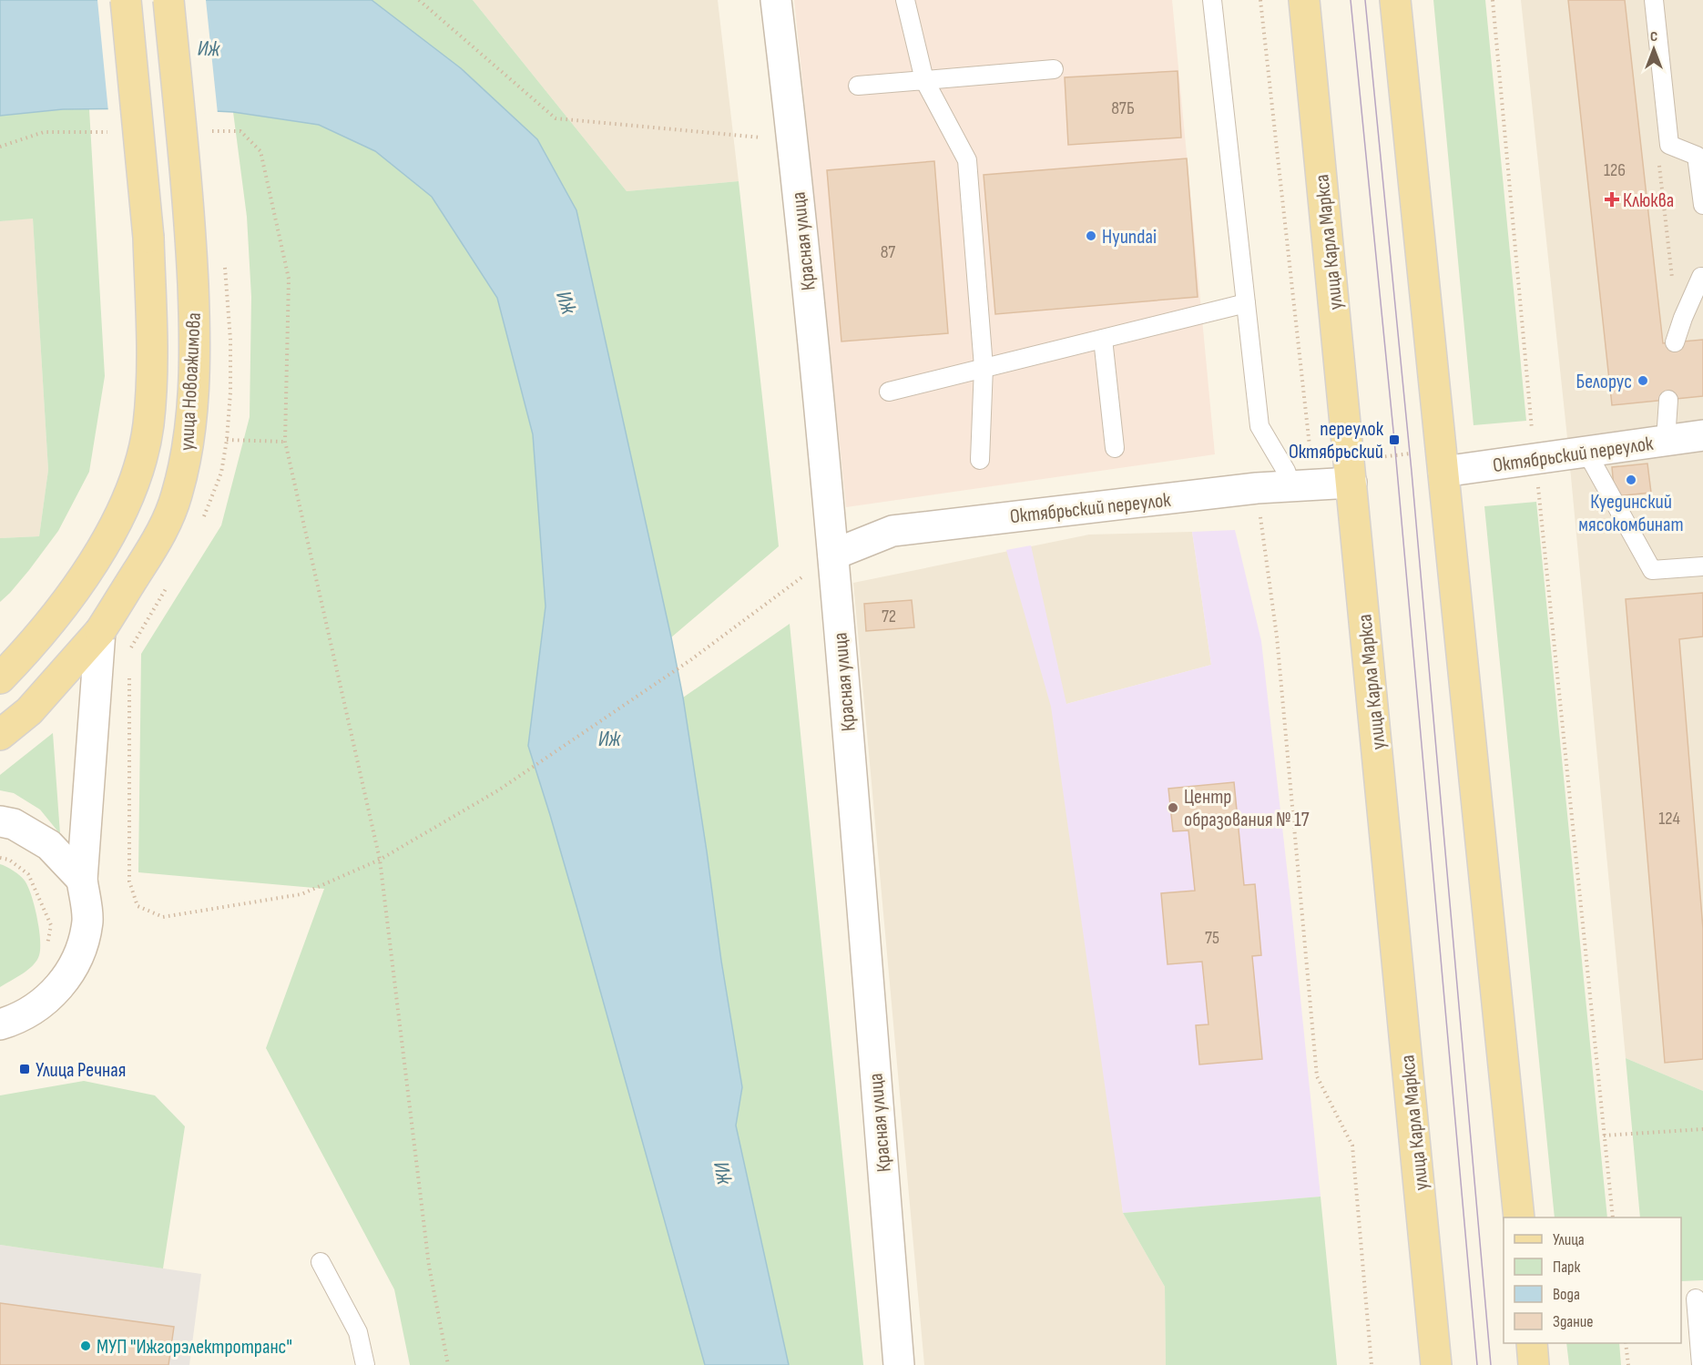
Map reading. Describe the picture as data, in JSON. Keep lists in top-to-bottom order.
{
  "streets": {
    "main road": ["улица Карла Маркса", "улица Новоажимова"],
    "street": ["Красная улица", "Октябрьский переулок"]
  },
  "crossings": [
    ["Красная улица", "Октябрьский переулок"],
    ["улица Карла Маркса", "Октябрьский переулок"]
  ],
  "water": ["Иж"],
  "places": {
    "health": ["Клюква"],
    "other": [
      "Hyundai",
      "Белорус",
      "Куединский мясокомбинат",
      "Центр образования № 17",
      "МУП \"Ижгорэлектротранс\""
    ],
    "transit": ["переулок Октябрьский", "Улица Речная"]
  },
  "house_numbers": [
    "87Б",
    "126",
    "87",
    "72",
    "124",
    "75"
  ],
  "legend": [
    "Улица",
    "Парк",
    "Вода",
    "Здание"
  ],
  "north": "top"
}
